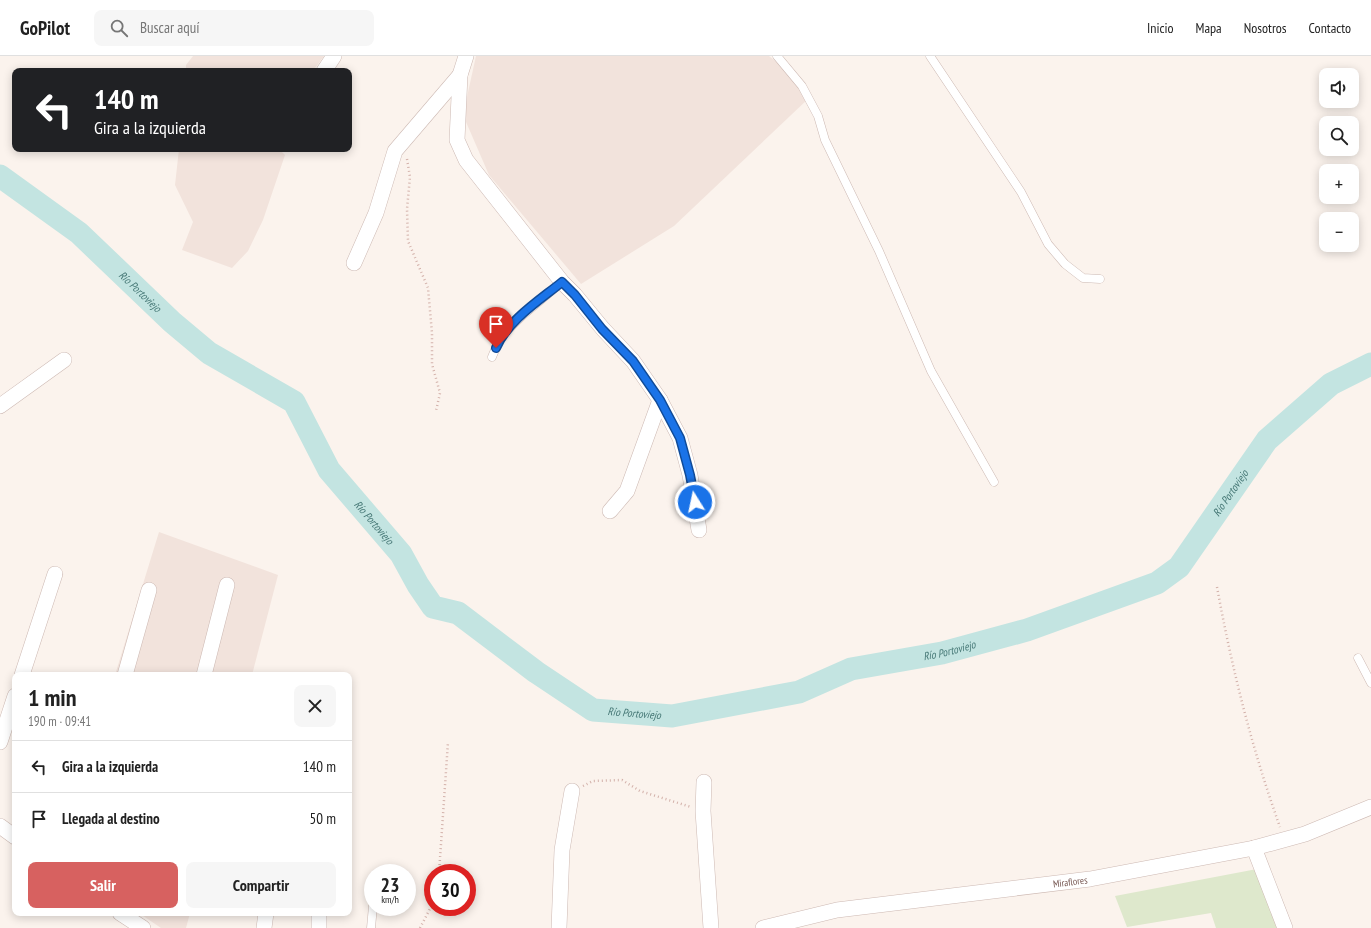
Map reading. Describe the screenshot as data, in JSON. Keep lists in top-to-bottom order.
{
  "streets": {
    "street": ["Miraflores"]
  },
  "water": ["Río Portoviejo"],
  "page": {
    "header": "GoPilot",
    "search": "Buscar aquí",
    "nav": [
      "Inicio",
      "Mapa",
      "Nosotros",
      "Contacto"
    ],
    "map_buttons": ["+", "−"],
    "turn": ["140 m", "Gira a la izquierda"],
    "heading": ["1 min", "190 m · 09:41"],
    "list": [
      {
        "name": "Gira a la izquierda",
        "value": "140 m"
      },
      {
        "name": "Llegada al destino",
        "value": "50 m"
      }
    ],
    "buttons": ["Salir", "Compartir"],
    "speed": "23 km/h",
    "limit": "30"
  }
}
